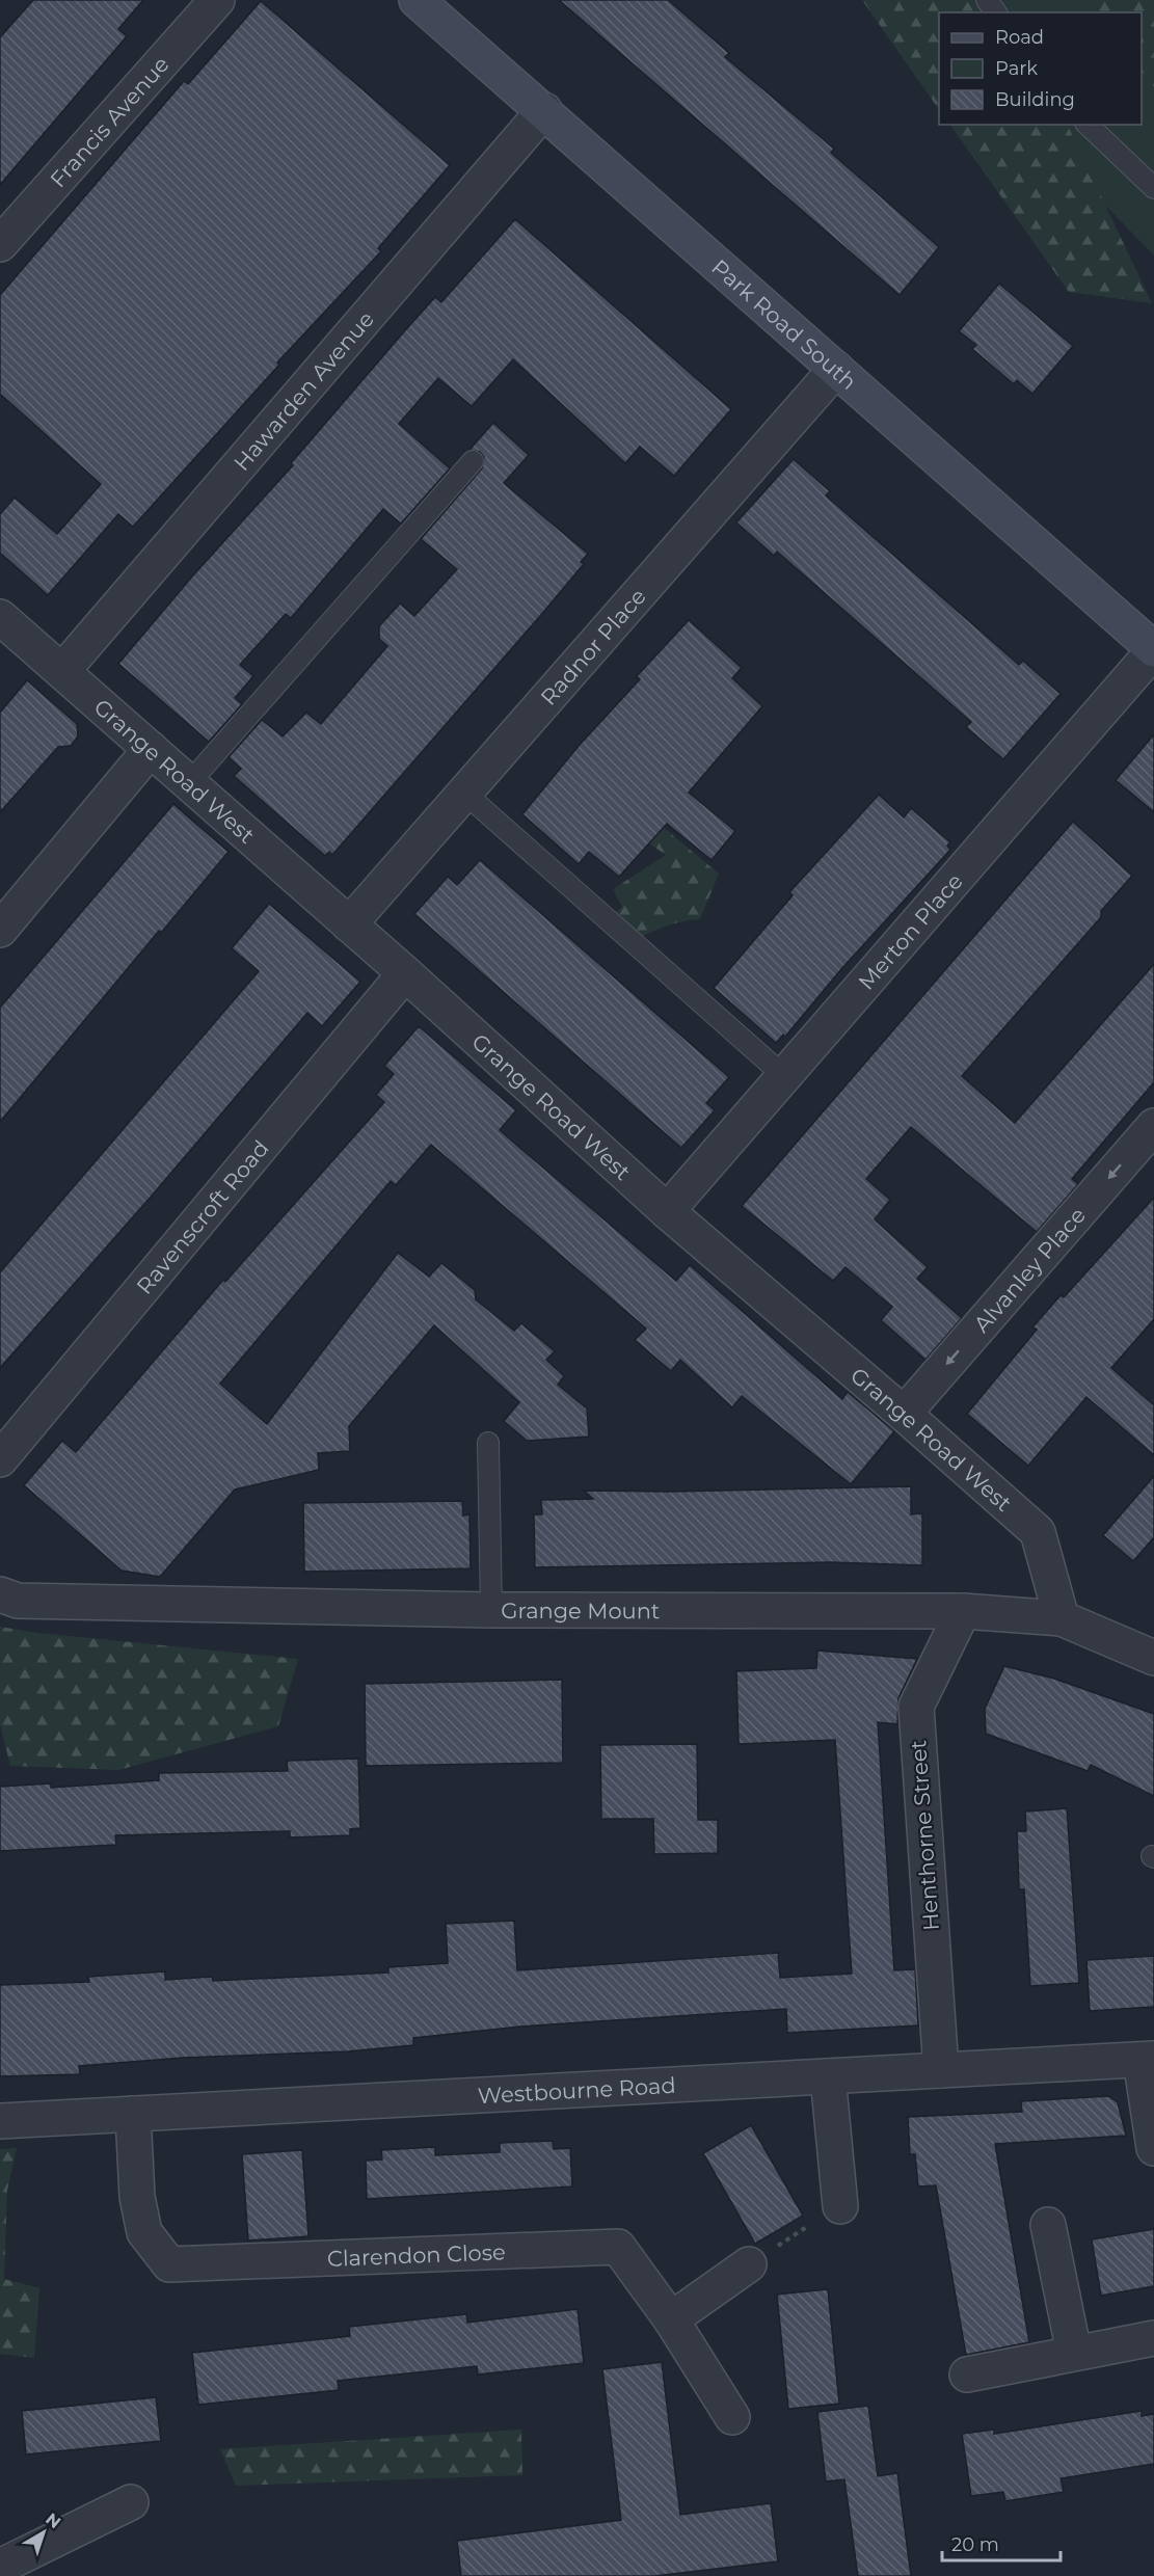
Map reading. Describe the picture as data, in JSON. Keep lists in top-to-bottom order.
{
  "streets": {
    "street": [
      "Francis Avenue",
      "Park Road South",
      "Hawarden Avenue",
      "Radnor Place",
      "Grange Road West",
      "Merton Place",
      "Ravenscroft Road",
      "Alvanley Place",
      "Grange Mount",
      "Henthorne Street",
      "Westbourne Road",
      "Clarendon Close"
    ]
  },
  "crossings": [
    ["Park Road South", "Hawarden Avenue"],
    ["Park Road South", "Radnor Place"],
    ["Park Road South", "Merton Place"],
    ["Hawarden Avenue", "Grange Road West"],
    ["Radnor Place", "Grange Road West"],
    ["Grange Road West", "Merton Place"],
    ["Grange Road West", "Ravenscroft Road"],
    ["Grange Road West", "Alvanley Place"],
    ["Grange Road West", "Grange Mount"],
    ["Grange Mount", "Henthorne Street"],
    ["Henthorne Street", "Westbourne Road"],
    ["Westbourne Road", "Clarendon Close"]
  ],
  "one_way": ["Alvanley Place"],
  "legend": ["Road", "Park", "Building"],
  "scale_bar": "20 m",
  "north": "top right"
}
